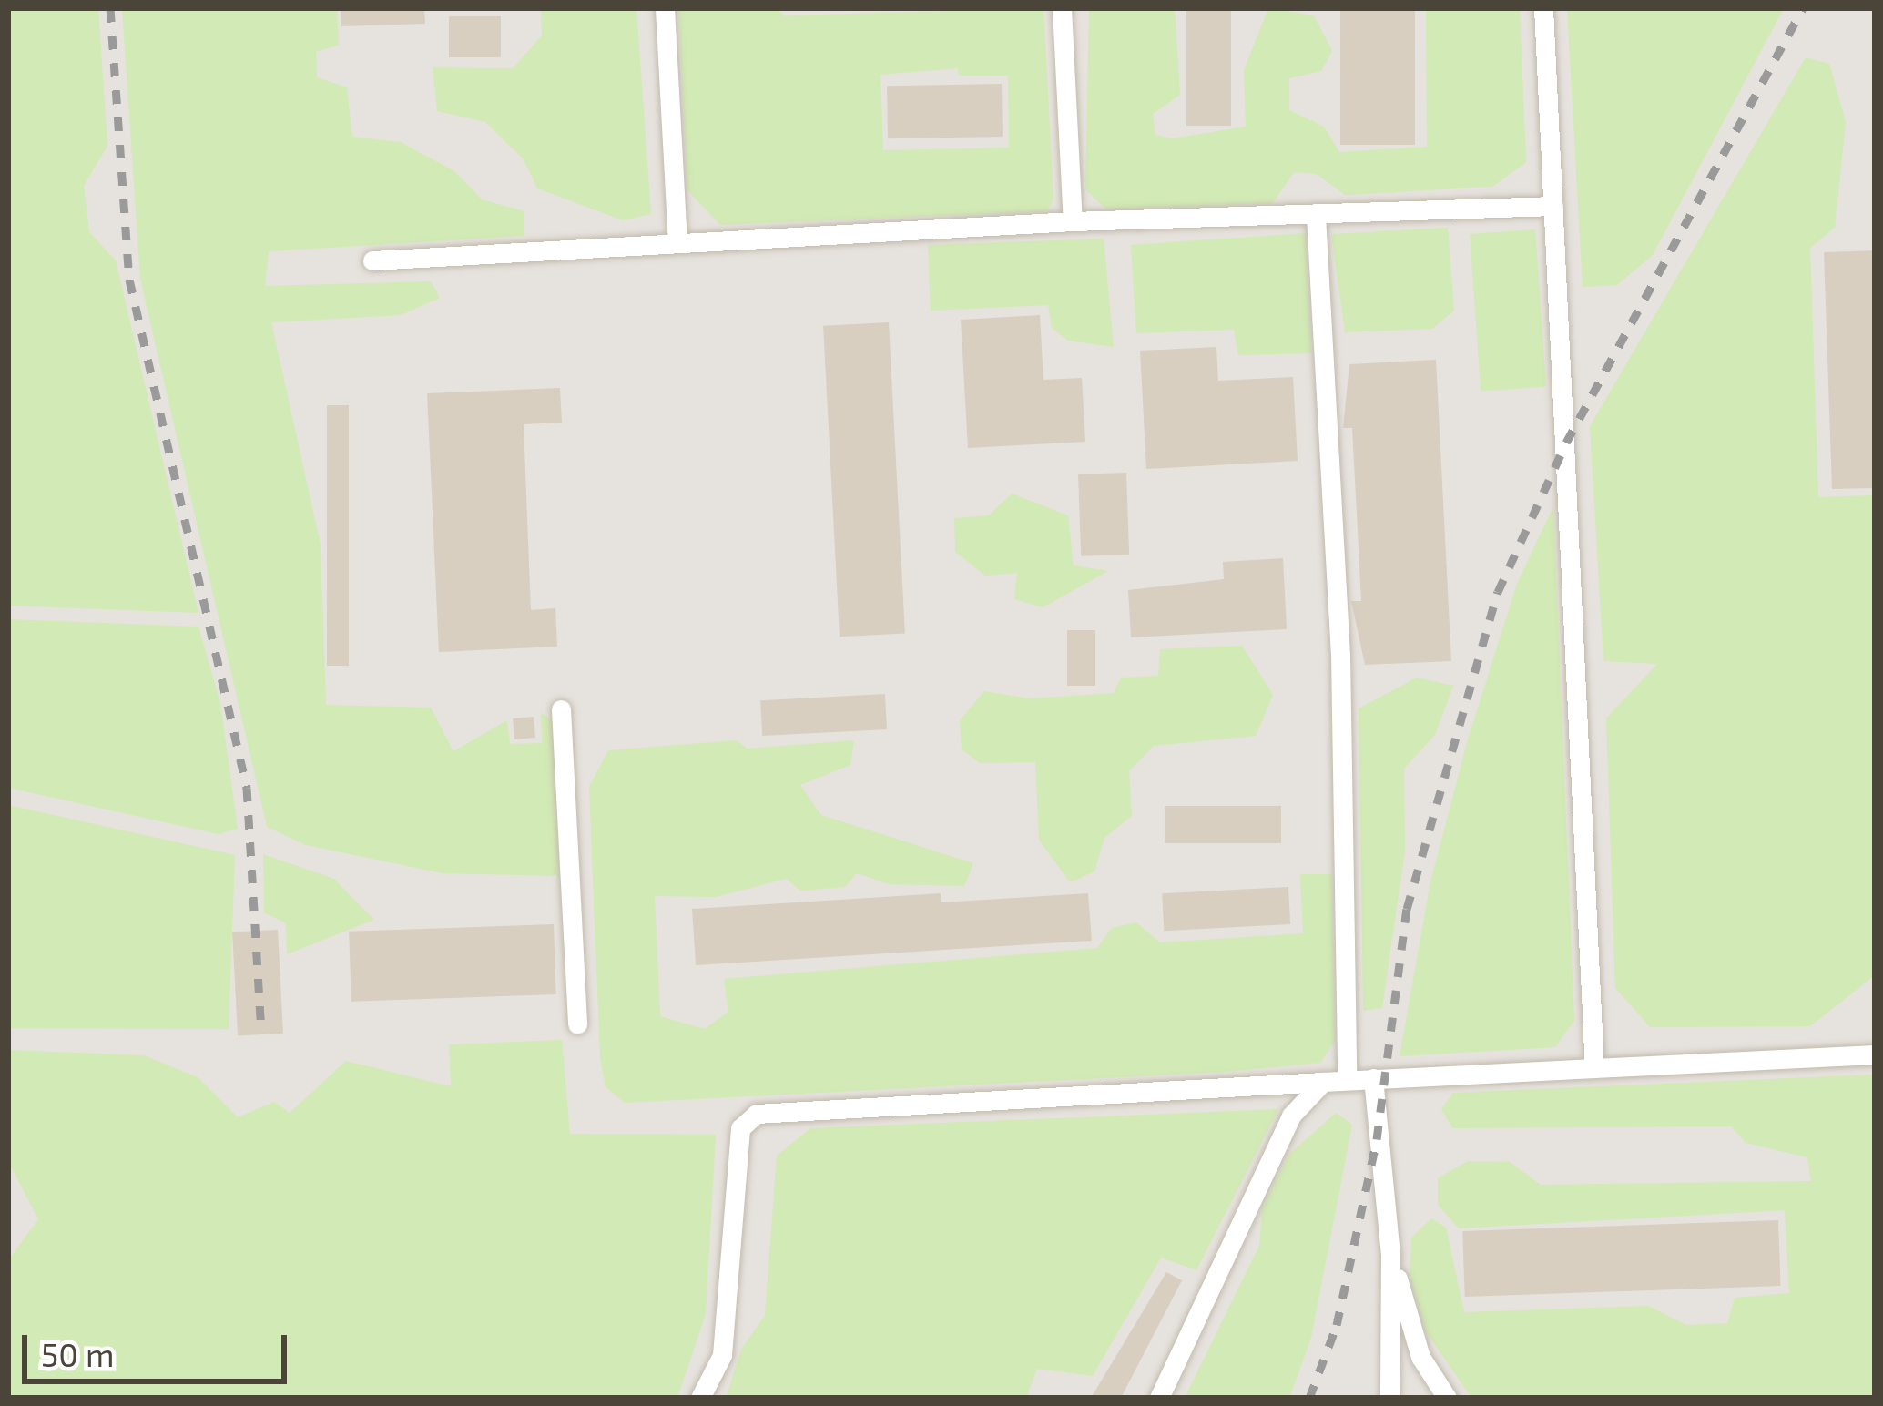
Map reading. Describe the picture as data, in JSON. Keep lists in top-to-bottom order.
{
  "scale_bar": "50 m"
}
